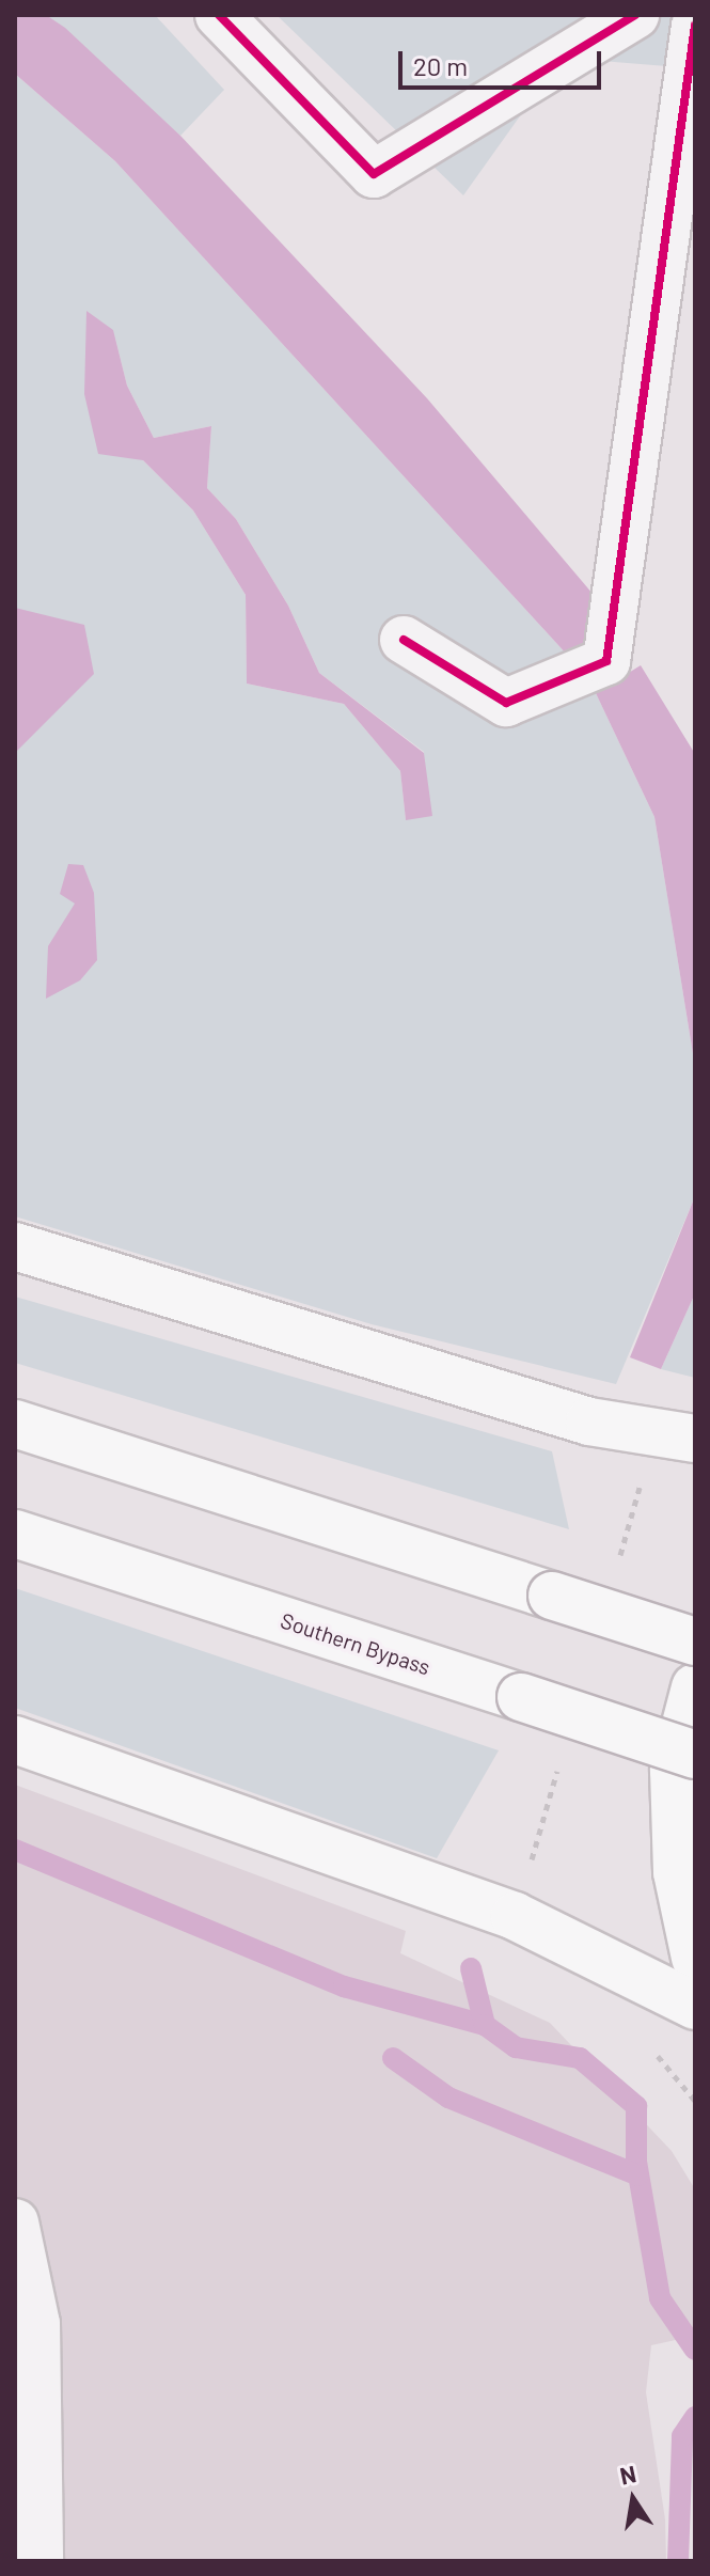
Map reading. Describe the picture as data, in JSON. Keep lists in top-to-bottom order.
{
  "streets": {
    "main road": ["Southern Bypass"]
  },
  "scale_bar": "20 m",
  "north": "top"
}
